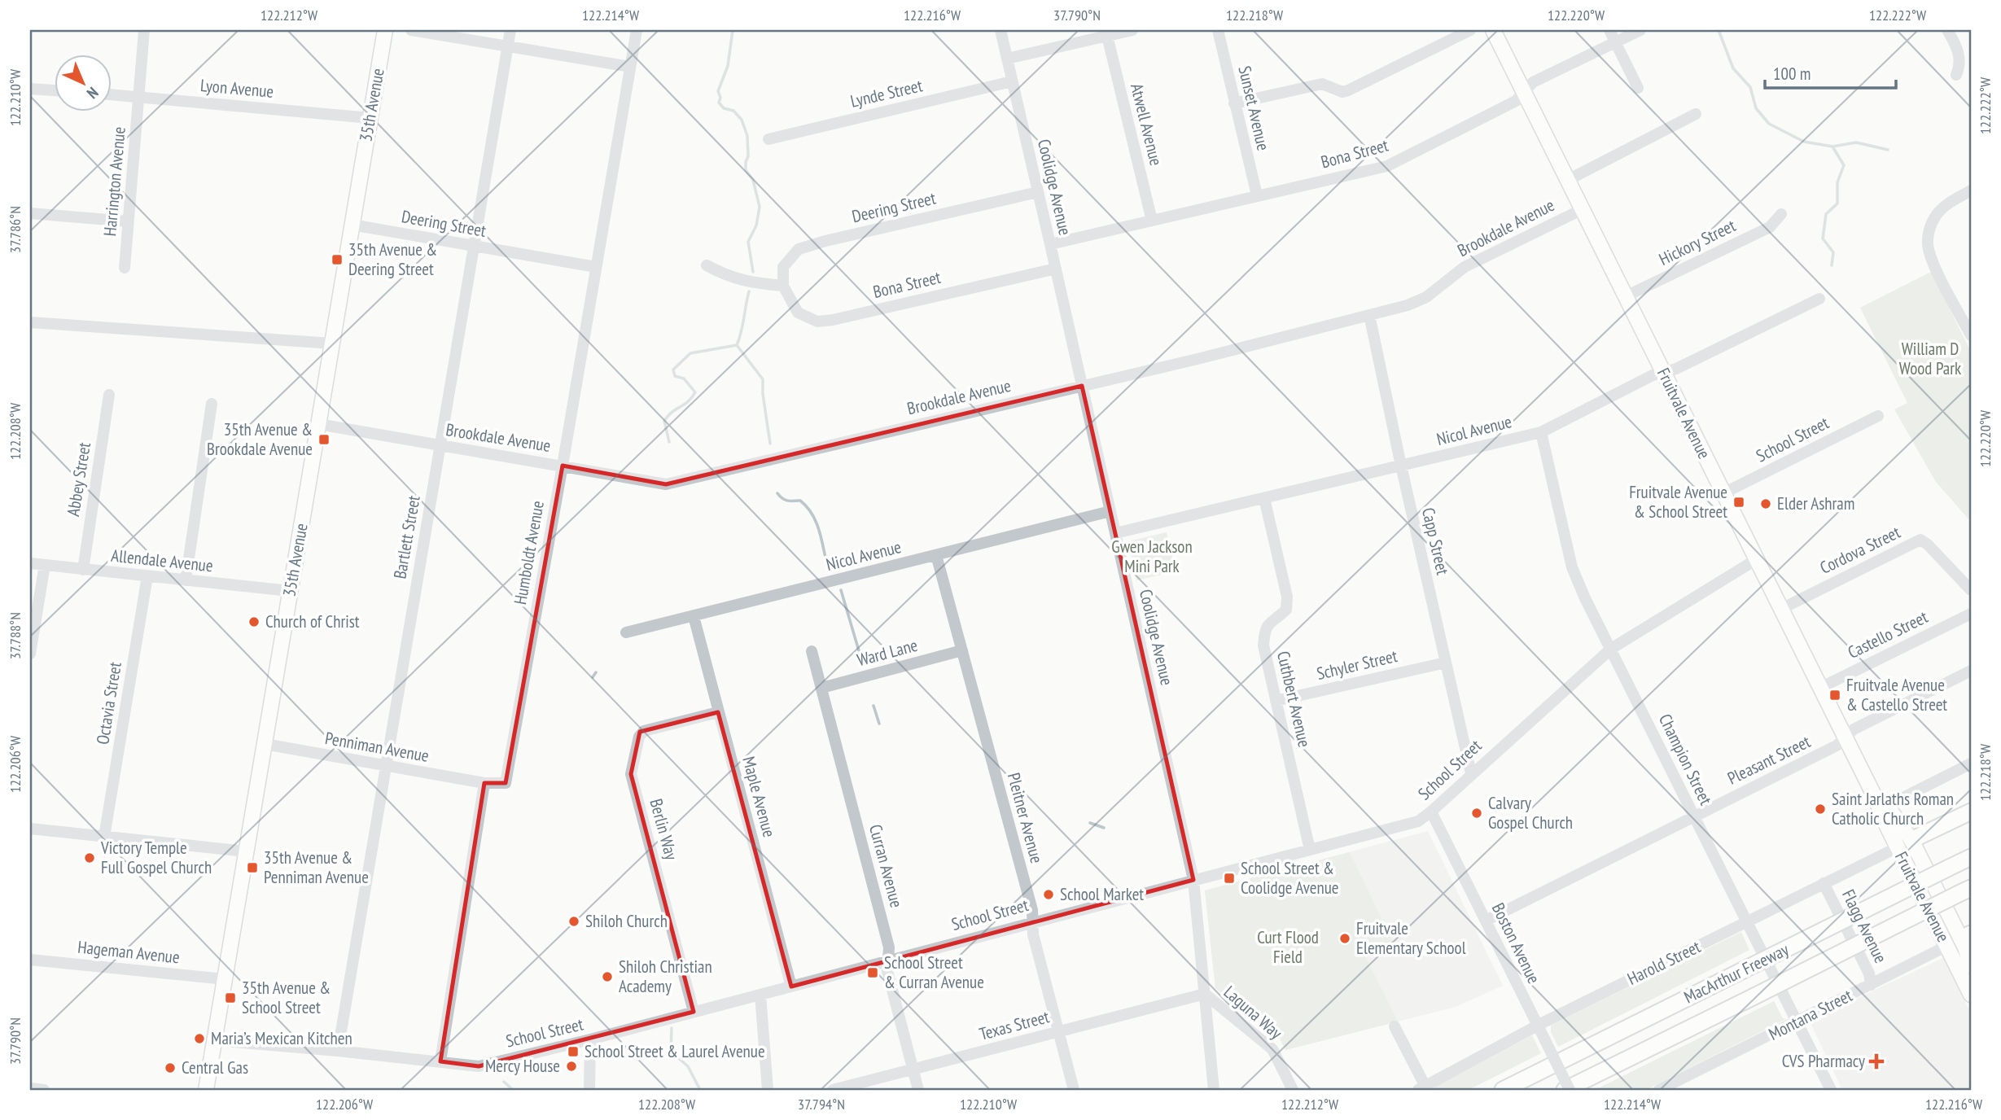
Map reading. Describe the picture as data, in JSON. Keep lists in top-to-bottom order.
{
  "streets": {
    "highway": ["MacArthur Freeway"],
    "main road": ["35th Avenue", "Fruitvale Avenue"],
    "street": [
      "Lyon Avenue",
      "Lynde Street",
      "Sunset Avenue",
      "Atwell Avenue",
      "Bona Street",
      "Harrington Avenue",
      "Coolidge Avenue",
      "Deering Street",
      "Brookdale Avenue",
      "Hickory Street",
      "Nicol Avenue",
      "School Street",
      "Abbey Street",
      "Bartlett Street",
      "Capp Street",
      "Cordova Street",
      "Humboldt Avenue",
      "Allendale Avenue",
      "Castello Street",
      "Ward Lane",
      "Schyler Street",
      "Cuthbert Avenue",
      "Octavia Street",
      "Penniman Avenue",
      "Champion Street",
      "Pleasant Street",
      "Maple Avenue",
      "Pleitner Avenue",
      "Berlin Way",
      "Curran Avenue",
      "Flagg Avenue",
      "Boston Avenue",
      "Hageman Avenue",
      "Harold Street",
      "Laguna Way",
      "Montana Street",
      "Texas Street"
    ]
  },
  "crossings": [
    ["Lyon Avenue", "35th Avenue"],
    ["Lyon Avenue", "Harrington Avenue"],
    ["Lynde Street", "Coolidge Avenue"],
    ["35th Avenue", "Deering Street"],
    ["35th Avenue", "Brookdale Avenue"],
    ["35th Avenue", "School Street"],
    ["35th Avenue", "Allendale Avenue"],
    ["35th Avenue", "Penniman Avenue"],
    ["35th Avenue", "Hageman Avenue"],
    ["Sunset Avenue", "Bona Street"],
    ["Atwell Avenue", "Bona Street"],
    ["Bona Street", "Coolidge Avenue"],
    ["Bona Street", "Deering Street"],
    ["Bona Street", "Fruitvale Avenue"],
    ["Coolidge Avenue", "Deering Street"],
    ["Coolidge Avenue", "Brookdale Avenue"],
    ["Coolidge Avenue", "Nicol Avenue"],
    ["Coolidge Avenue", "School Street"],
    ["Coolidge Avenue", "Laguna Way"],
    ["Coolidge Avenue", "Texas Street"],
    ["Deering Street", "Bartlett Street"],
    ["Deering Street", "Humboldt Avenue"],
    ["Brookdale Avenue", "Fruitvale Avenue"],
    ["Brookdale Avenue", "Bartlett Street"],
    ["Brookdale Avenue", "Capp Street"],
    ["Brookdale Avenue", "Humboldt Avenue"],
    ["Hickory Street", "Fruitvale Avenue"],
    ["Fruitvale Avenue", "Nicol Avenue"],
    ["Fruitvale Avenue", "School Street"],
    ["Fruitvale Avenue", "Cordova Street"],
    ["Fruitvale Avenue", "Castello Street"],
    ["Fruitvale Avenue", "Pleasant Street"],
    ["Fruitvale Avenue", "Harold Street"],
    ["Fruitvale Avenue", "Montana Street"],
    ["Nicol Avenue", "Capp Street"],
    ["Nicol Avenue", "Cuthbert Avenue"],
    ["Nicol Avenue", "Champion Street"],
    ["Nicol Avenue", "Maple Avenue"],
    ["Nicol Avenue", "Pleitner Avenue"],
    ["School Street", "Bartlett Street"],
    ["School Street", "Capp Street"],
    ["School Street", "Cuthbert Avenue"],
    ["School Street", "Champion Street"],
    ["School Street", "Maple Avenue"],
    ["School Street", "Pleitner Avenue"],
    ["School Street", "Berlin Way"],
    ["School Street", "Curran Avenue"],
    ["School Street", "Boston Avenue"],
    ["Abbey Street", "Allendale Avenue"],
    ["Bartlett Street", "Penniman Avenue"],
    ["Capp Street", "Schyler Street"],
    ["Humboldt Avenue", "Penniman Avenue"],
    ["Allendale Avenue", "Octavia Street"],
    ["Ward Lane", "Pleitner Avenue"],
    ["Ward Lane", "Curran Avenue"],
    ["Schyler Street", "Cuthbert Avenue"],
    ["Champion Street", "Pleasant Street"],
    ["Champion Street", "Harold Street"],
    ["Champion Street", "Montana Street"],
    ["Pleasant Street", "Boston Avenue"],
    ["Maple Avenue", "Berlin Way"],
    ["Pleitner Avenue", "Texas Street"],
    ["Curran Avenue", "Texas Street"],
    ["Flagg Avenue", "Harold Street"],
    ["Flagg Avenue", "Montana Street"],
    ["Boston Avenue", "Harold Street"],
    ["Laguna Way", "Texas Street"]
  ],
  "parks": ["William D Wood Park", "Gwen Jackson Mini Park", "Curt Flood Field"],
  "places": {
    "transit": [
      "35th Avenue & Deering Street",
      "35th Avenue & Brookdale Avenue",
      "Fruitvale Avenue & School Street",
      "Fruitvale Avenue & Castello Street",
      "35th Avenue & Penniman Avenue",
      "School Street & Coolidge Avenue",
      "School Street & Curran Avenue",
      "35th Avenue & School Street",
      "School Street & Laurel Avenue"
    ],
    "other": [
      "Elder Ashram",
      "Church of Christ",
      "Saint Jarlaths Roman Catholic Church",
      "Calvary Gospel Church",
      "Victory Temple Full Gospel Church",
      "School Market",
      "Shiloh Church",
      "Fruitvale Elementary School",
      "Shiloh Christian Academy",
      "Maria’s Mexican Kitchen",
      "Mercy House",
      "Central Gas"
    ],
    "health": ["CVS Pharmacy"]
  },
  "scale_bar": "100 m",
  "north": "bottom right",
  "coordinates": [
    "122.212°W",
    "122.214°W",
    "122.216°W",
    "37.790°N",
    "122.218°W",
    "122.220°W",
    "122.222°W",
    "122.210°W",
    "37.786°N",
    "122.208°W",
    "37.788°N",
    "122.206°W",
    "37.794°N"
  ]
}
